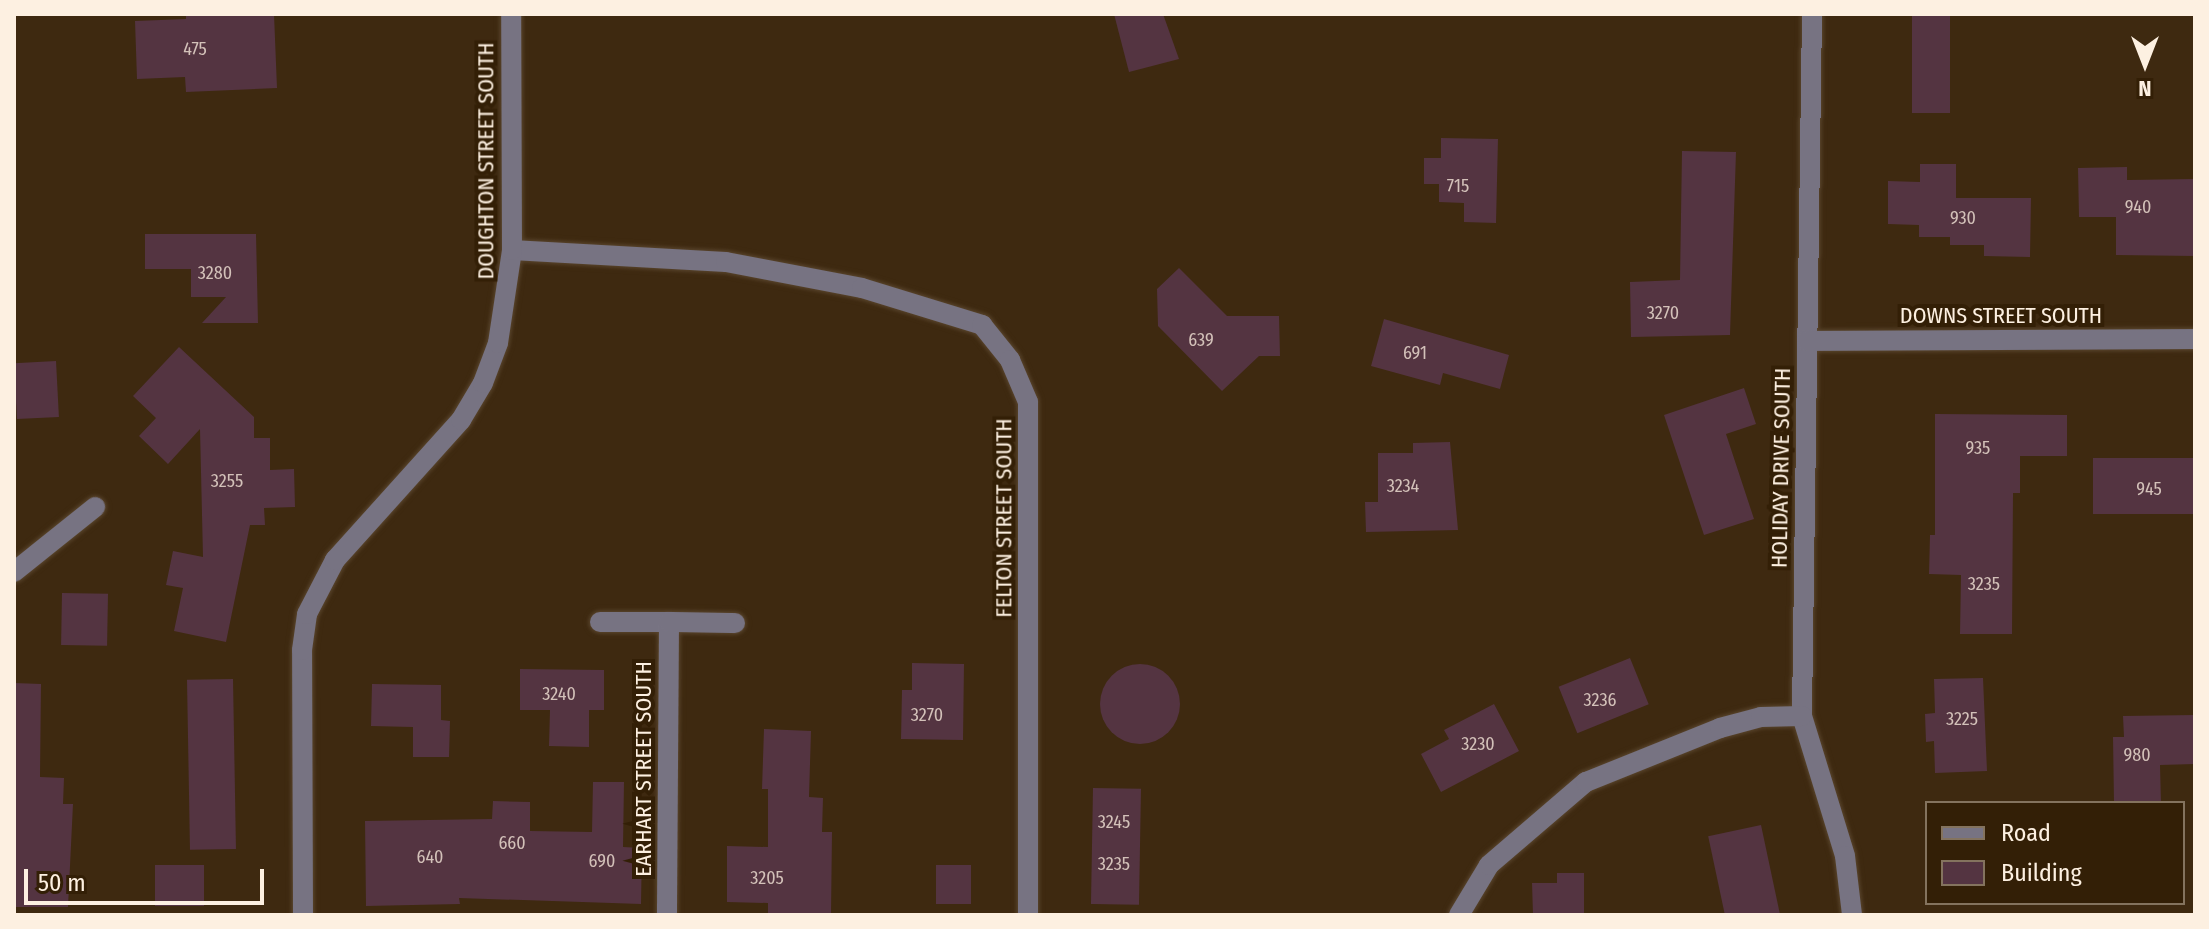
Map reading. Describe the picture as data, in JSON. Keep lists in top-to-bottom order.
{
  "streets": {
    "street": [
      "DOUGHTON STREET SOUTH",
      "DOWNS STREET SOUTH",
      "HOLIDAY DRIVE SOUTH",
      "FELTON STREET SOUTH",
      "EARHART STREET SOUTH"
    ]
  },
  "crossings": [
    ["DOUGHTON STREET SOUTH", "FELTON STREET SOUTH"],
    ["DOWNS STREET SOUTH", "HOLIDAY DRIVE SOUTH"]
  ],
  "house_numbers": [
    "475",
    "715",
    "940",
    "930",
    "3280",
    "3270",
    "639",
    "691",
    "935",
    "3255",
    "3234",
    "945",
    "3235",
    "3240",
    "3236",
    "3270",
    "3225",
    "3230",
    "980",
    "3245",
    "660",
    "640",
    "690",
    "3235",
    "3205"
  ],
  "legend": ["Road", "Building"],
  "scale_bar": "50 m",
  "north": "bottom"
}
